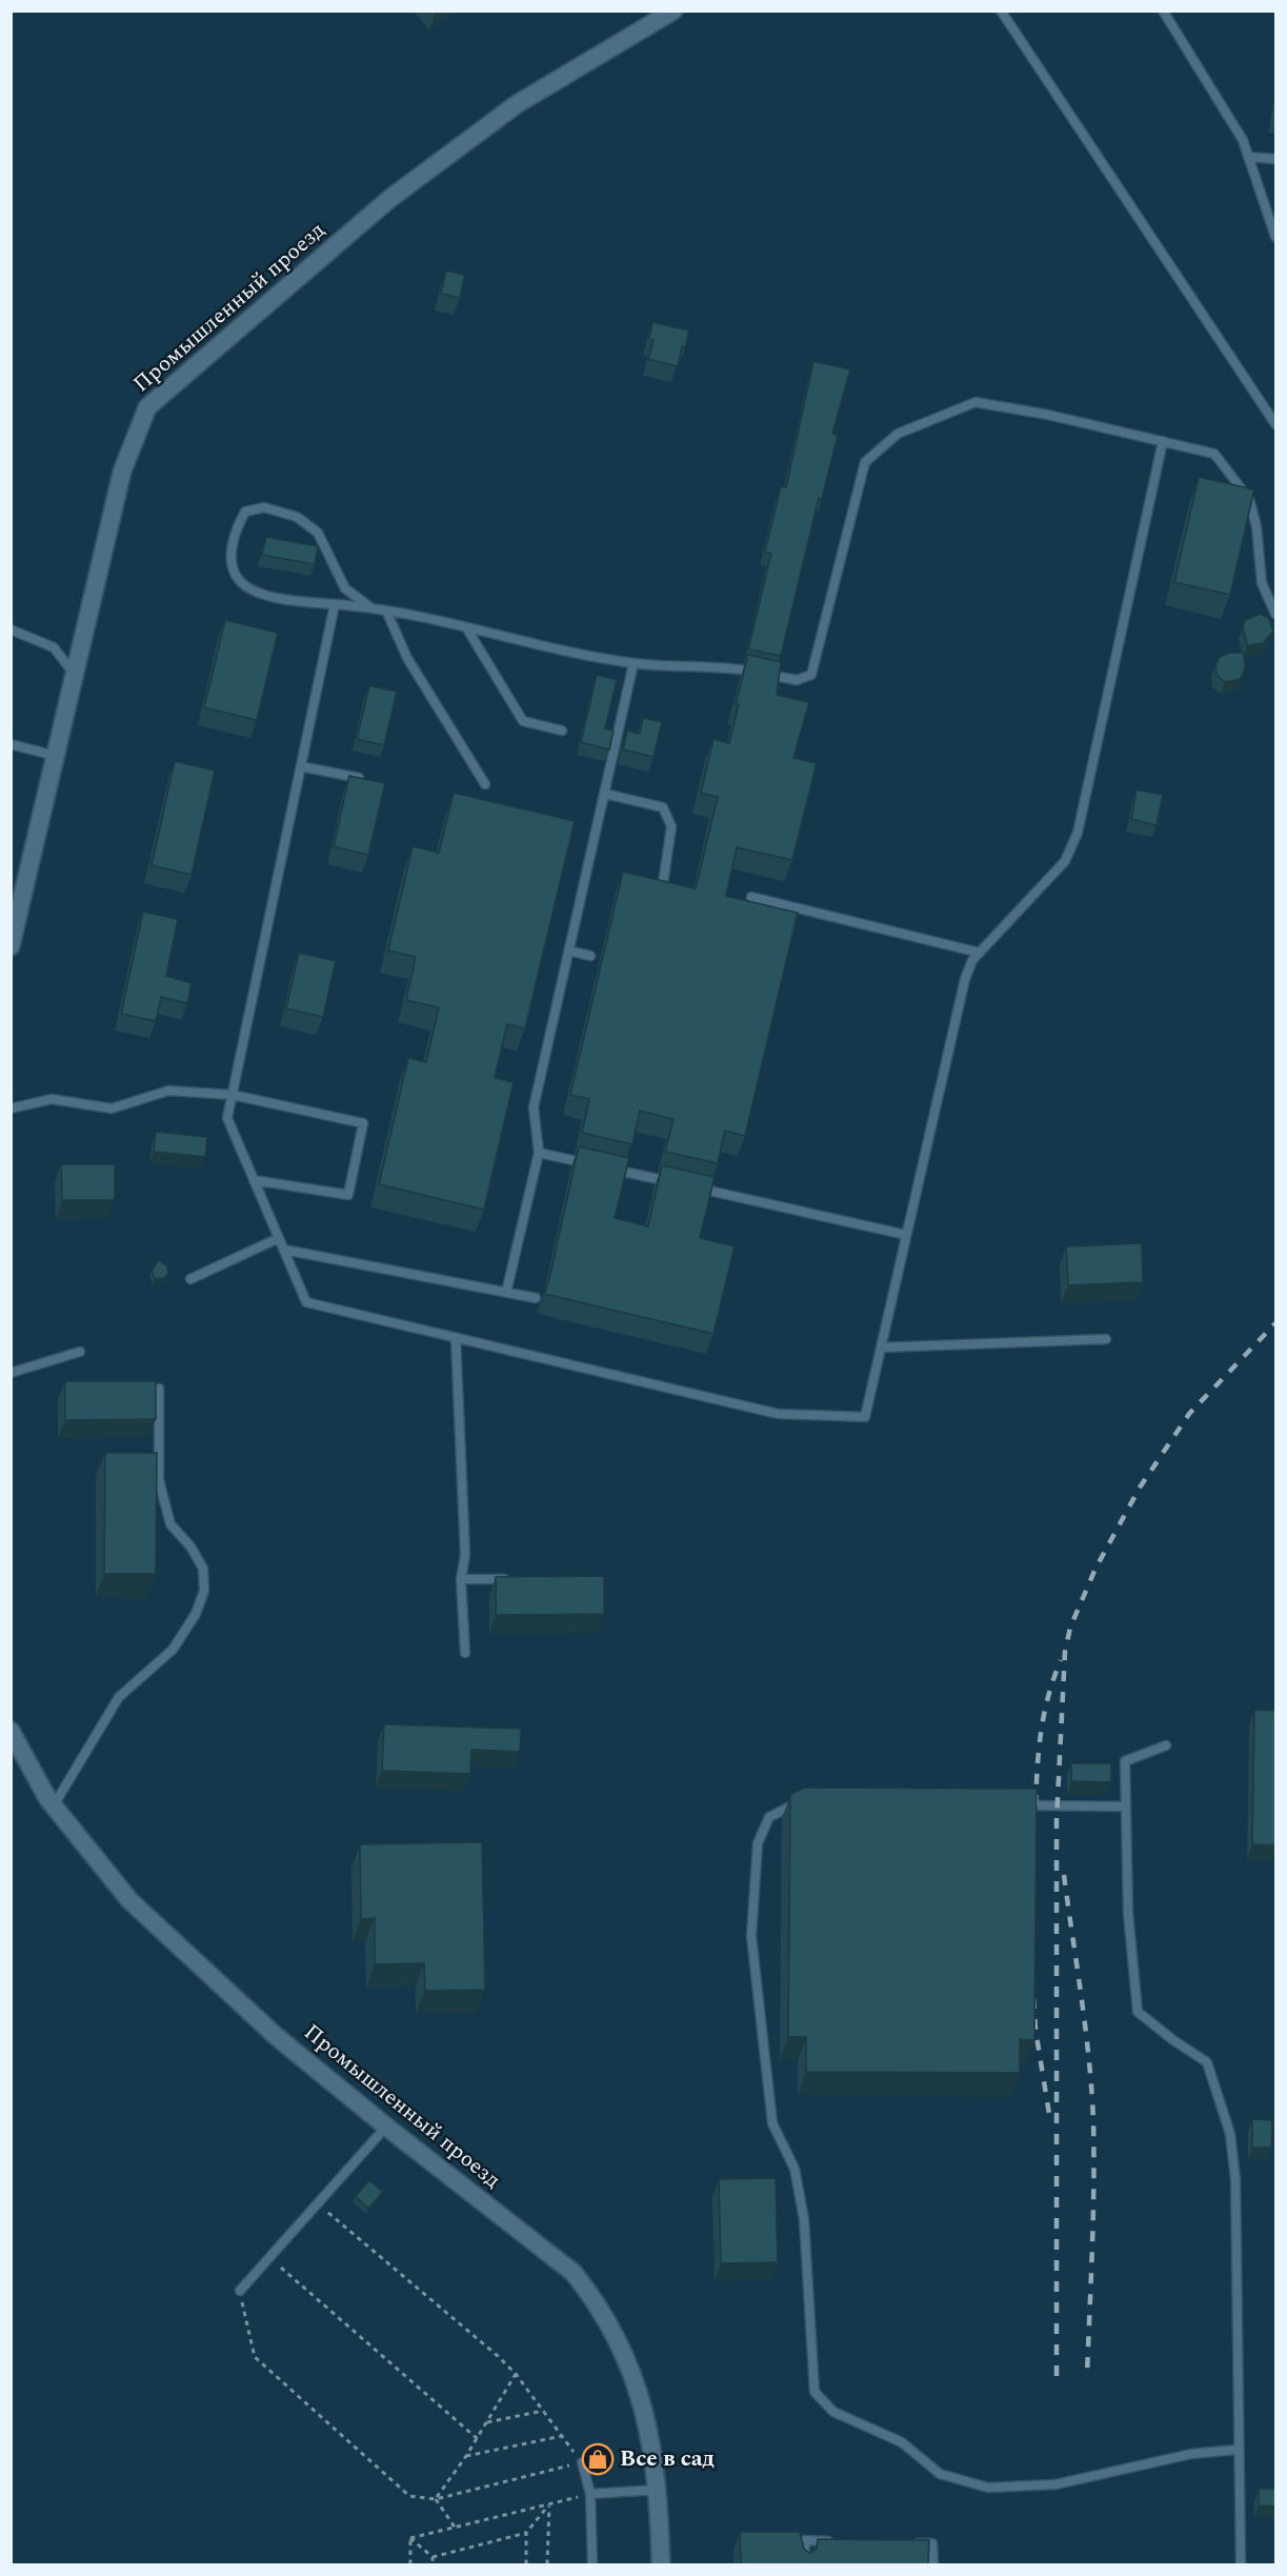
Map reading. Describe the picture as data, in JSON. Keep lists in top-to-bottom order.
{
  "streets": {
    "street": ["Промышленный проезд"]
  },
  "places": {
    "shop": ["Все в сад"]
  }
}
